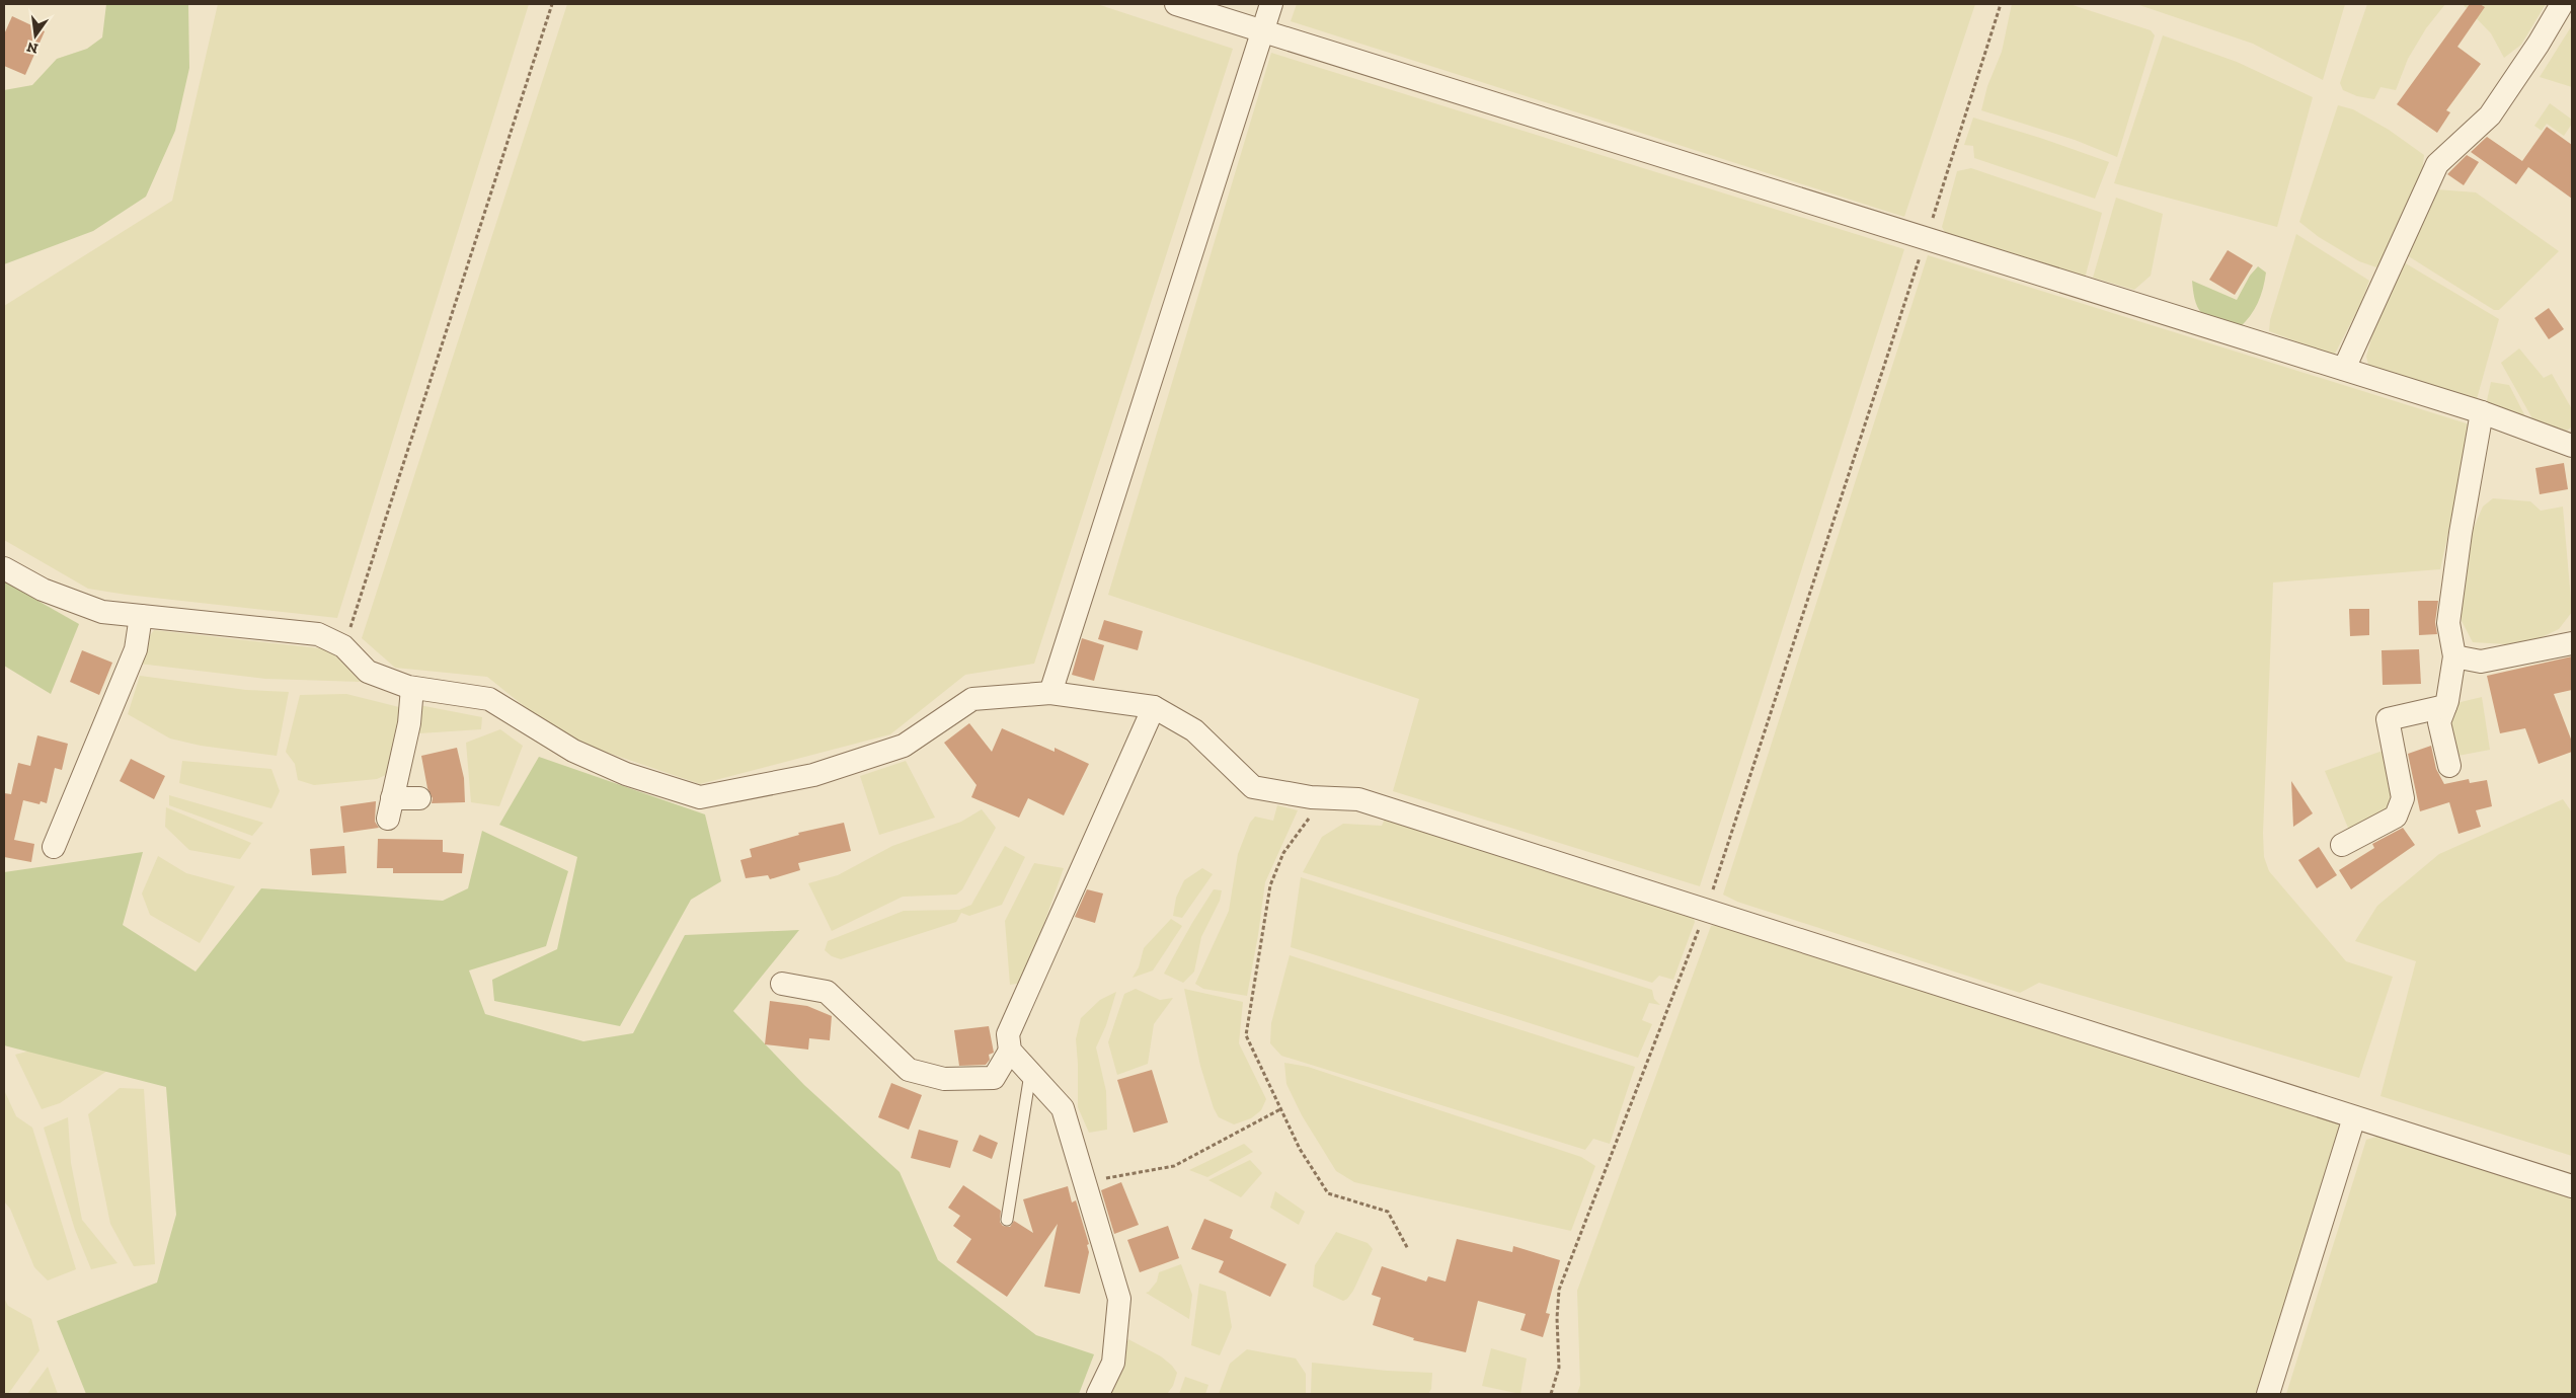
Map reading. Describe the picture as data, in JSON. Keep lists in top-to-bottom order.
{
  "north": "bottom"
}
